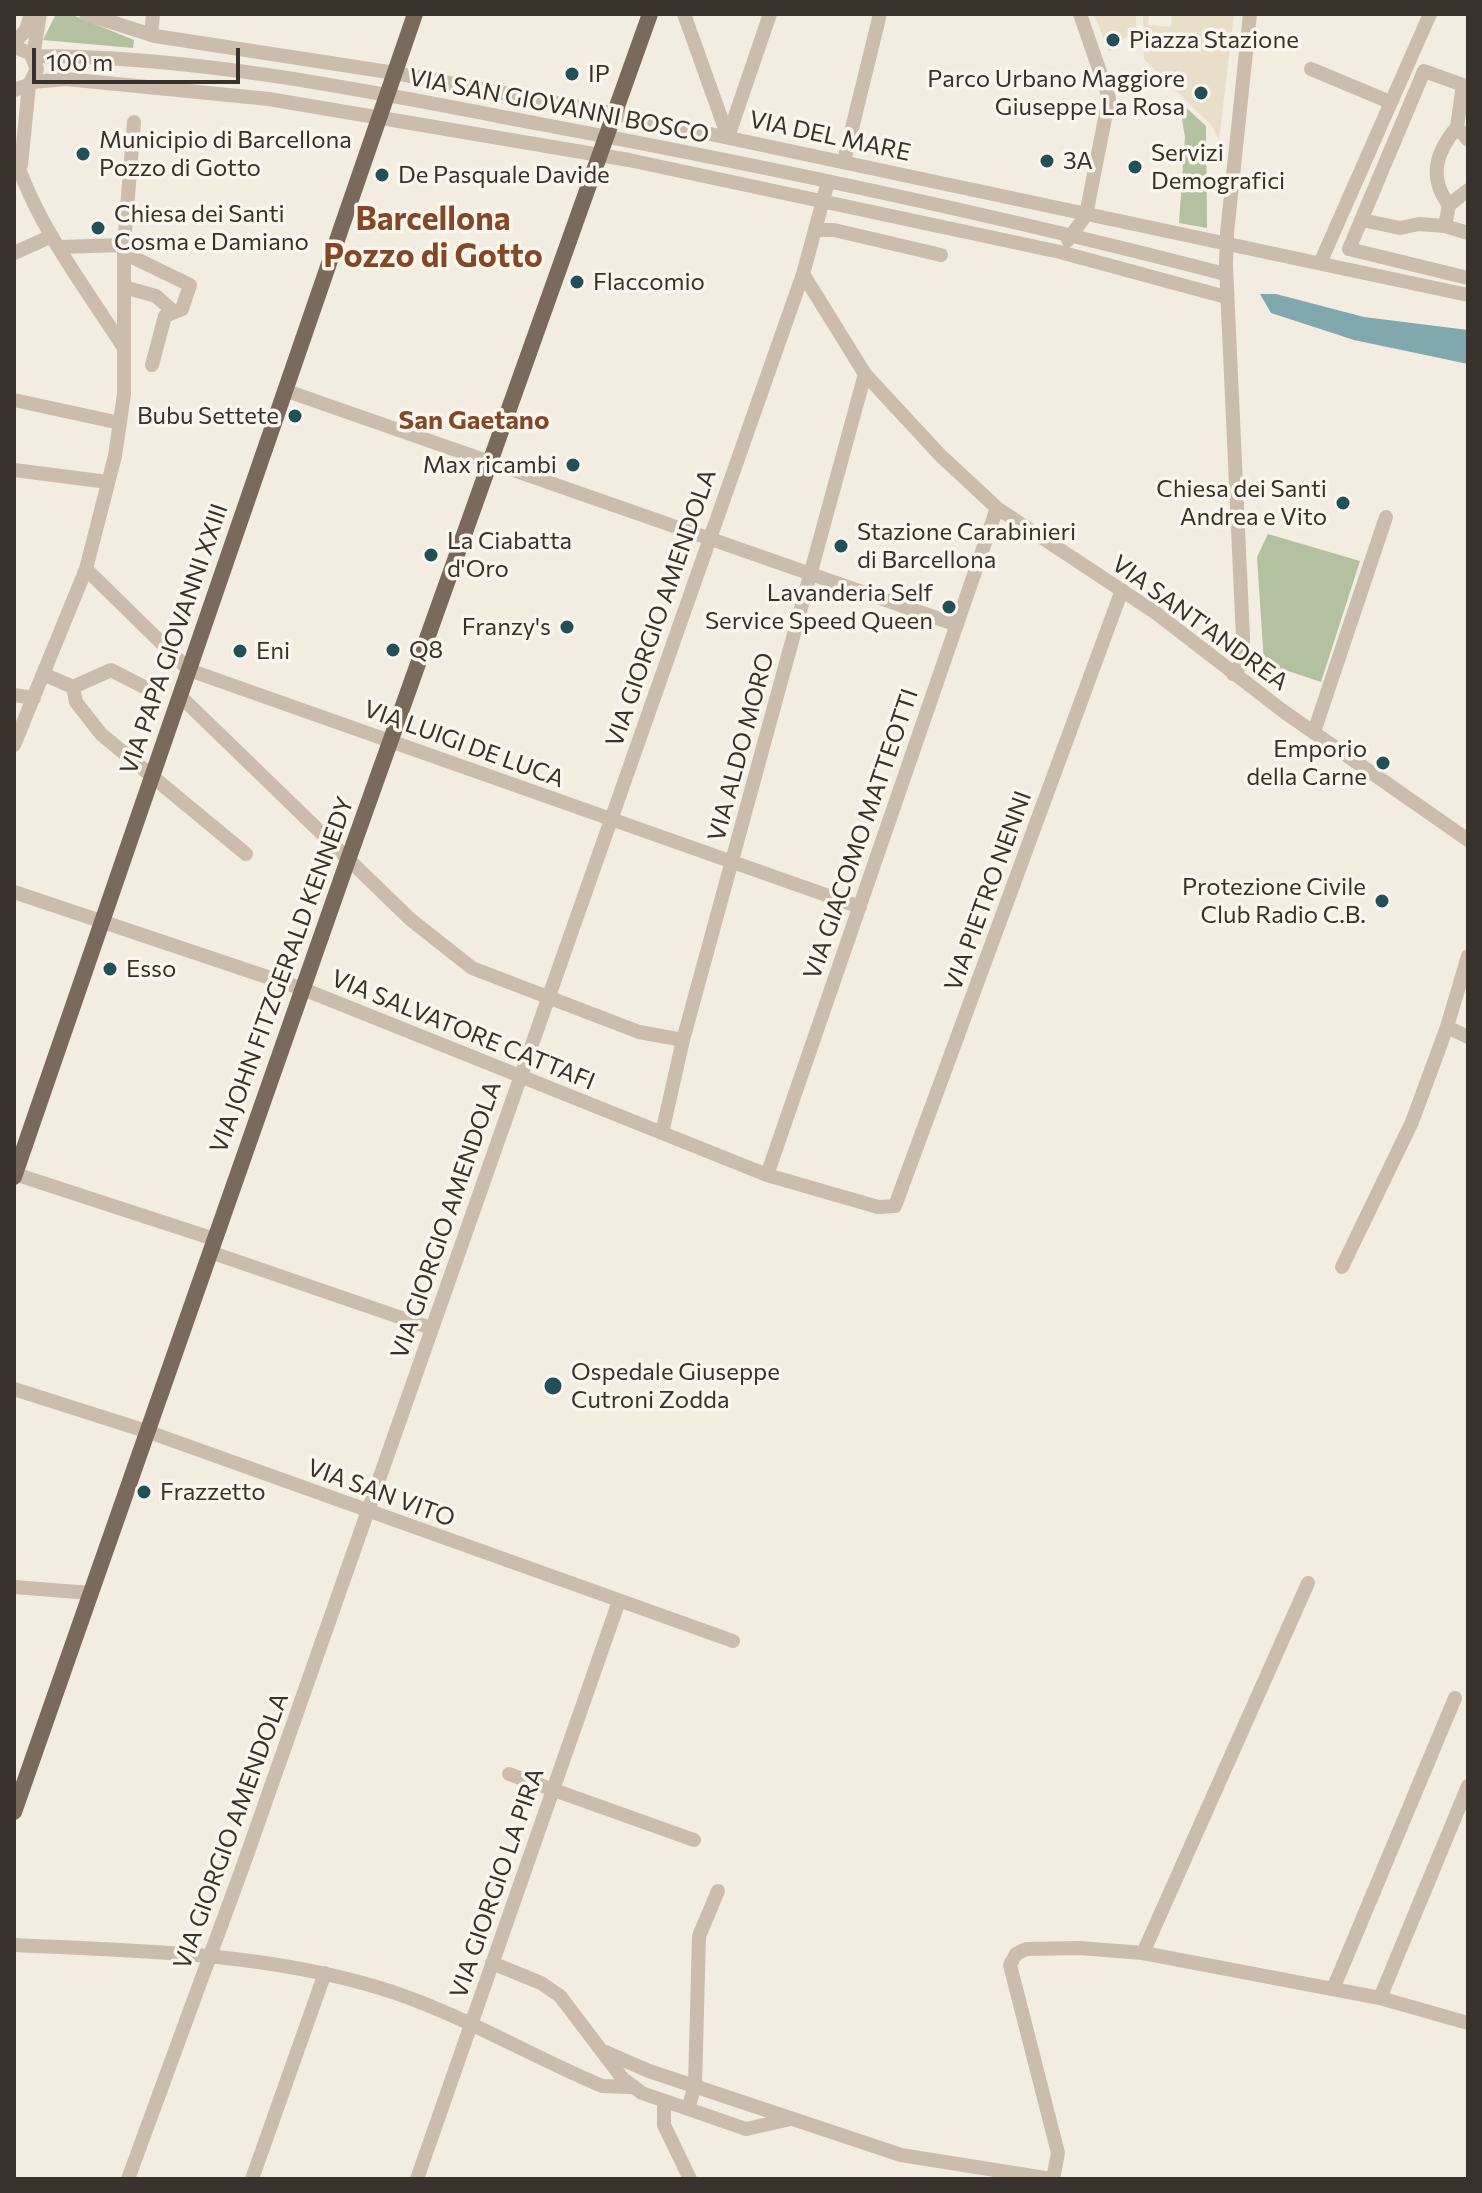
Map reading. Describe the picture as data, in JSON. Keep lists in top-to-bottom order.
{
  "streets": {
    "main road": ["VIA PAPA GIOVANNI XXIII", "VIA JOHN FITZGERALD KENNEDY"],
    "street": [
      "VIA SAN GIOVANNI BOSCO",
      "VIA DEL MARE",
      "VIA GIORGIO AMENDOLA",
      "VIA SANT'ANDREA",
      "VIA LUIGI DE LUCA",
      "VIA ALDO MORO",
      "VIA GIACOMO MATTEOTTI",
      "VIA PIETRO NENNI",
      "VIA SALVATORE CATTAFI",
      "VIA SAN VITO",
      "VIA GIORGIO LA PIRA"
    ]
  },
  "crossings": [
    ["VIA SAN GIOVANNI BOSCO", "VIA PAPA GIOVANNI XXIII"],
    ["VIA SAN GIOVANNI BOSCO", "VIA JOHN FITZGERALD KENNEDY"],
    ["VIA DEL MARE", "VIA PAPA GIOVANNI XXIII"],
    ["VIA DEL MARE", "VIA JOHN FITZGERALD KENNEDY"],
    ["VIA GIORGIO AMENDOLA", "VIA SANT'ANDREA"],
    ["VIA GIORGIO AMENDOLA", "VIA LUIGI DE LUCA"],
    ["VIA GIORGIO AMENDOLA", "VIA SALVATORE CATTAFI"],
    ["VIA GIORGIO AMENDOLA", "VIA SAN VITO"],
    ["VIA SANT'ANDREA", "VIA ALDO MORO"],
    ["VIA SANT'ANDREA", "VIA GIACOMO MATTEOTTI"],
    ["VIA SANT'ANDREA", "VIA PIETRO NENNI"],
    ["VIA PAPA GIOVANNI XXIII", "VIA LUIGI DE LUCA"],
    ["VIA PAPA GIOVANNI XXIII", "VIA SALVATORE CATTAFI"],
    ["VIA LUIGI DE LUCA", "VIA ALDO MORO"],
    ["VIA LUIGI DE LUCA", "VIA GIACOMO MATTEOTTI"],
    ["VIA LUIGI DE LUCA", "VIA JOHN FITZGERALD KENNEDY"],
    ["VIA ALDO MORO", "VIA SALVATORE CATTAFI"],
    ["VIA GIACOMO MATTEOTTI", "VIA SALVATORE CATTAFI"],
    ["VIA PIETRO NENNI", "VIA SALVATORE CATTAFI"],
    ["VIA JOHN FITZGERALD KENNEDY", "VIA SALVATORE CATTAFI"],
    ["VIA JOHN FITZGERALD KENNEDY", "VIA SAN VITO"],
    ["VIA SAN VITO", "VIA GIORGIO LA PIRA"]
  ],
  "districts": ["Barcellona Pozzo di Gotto", "San Gaetano"],
  "places": [
    "Piazza Stazione",
    "IP",
    "Parco Urbano Maggiore Giuseppe La Rosa",
    "Municipio di Barcellona Pozzo di Gotto",
    "3A",
    "Servizi Demografici",
    "De Pasquale Davide",
    "Chiesa dei Santi Cosma e Damiano",
    "Flaccomio",
    "Bubu Settete",
    "Max ricambi",
    "Chiesa dei Santi Andrea e Vito",
    "Stazione Carabinieri di Barcellona",
    "La Ciabatta d'Oro",
    "Lavanderia Self Service Speed Queen",
    "Franzy's",
    "Q8",
    "Eni",
    "Emporio della Carne",
    "Protezione Civile Club Radio C.B.",
    "Esso",
    "Ospedale Giuseppe Cutroni Zodda",
    "Frazzetto"
  ],
  "scale_bar": "100 m"
}
